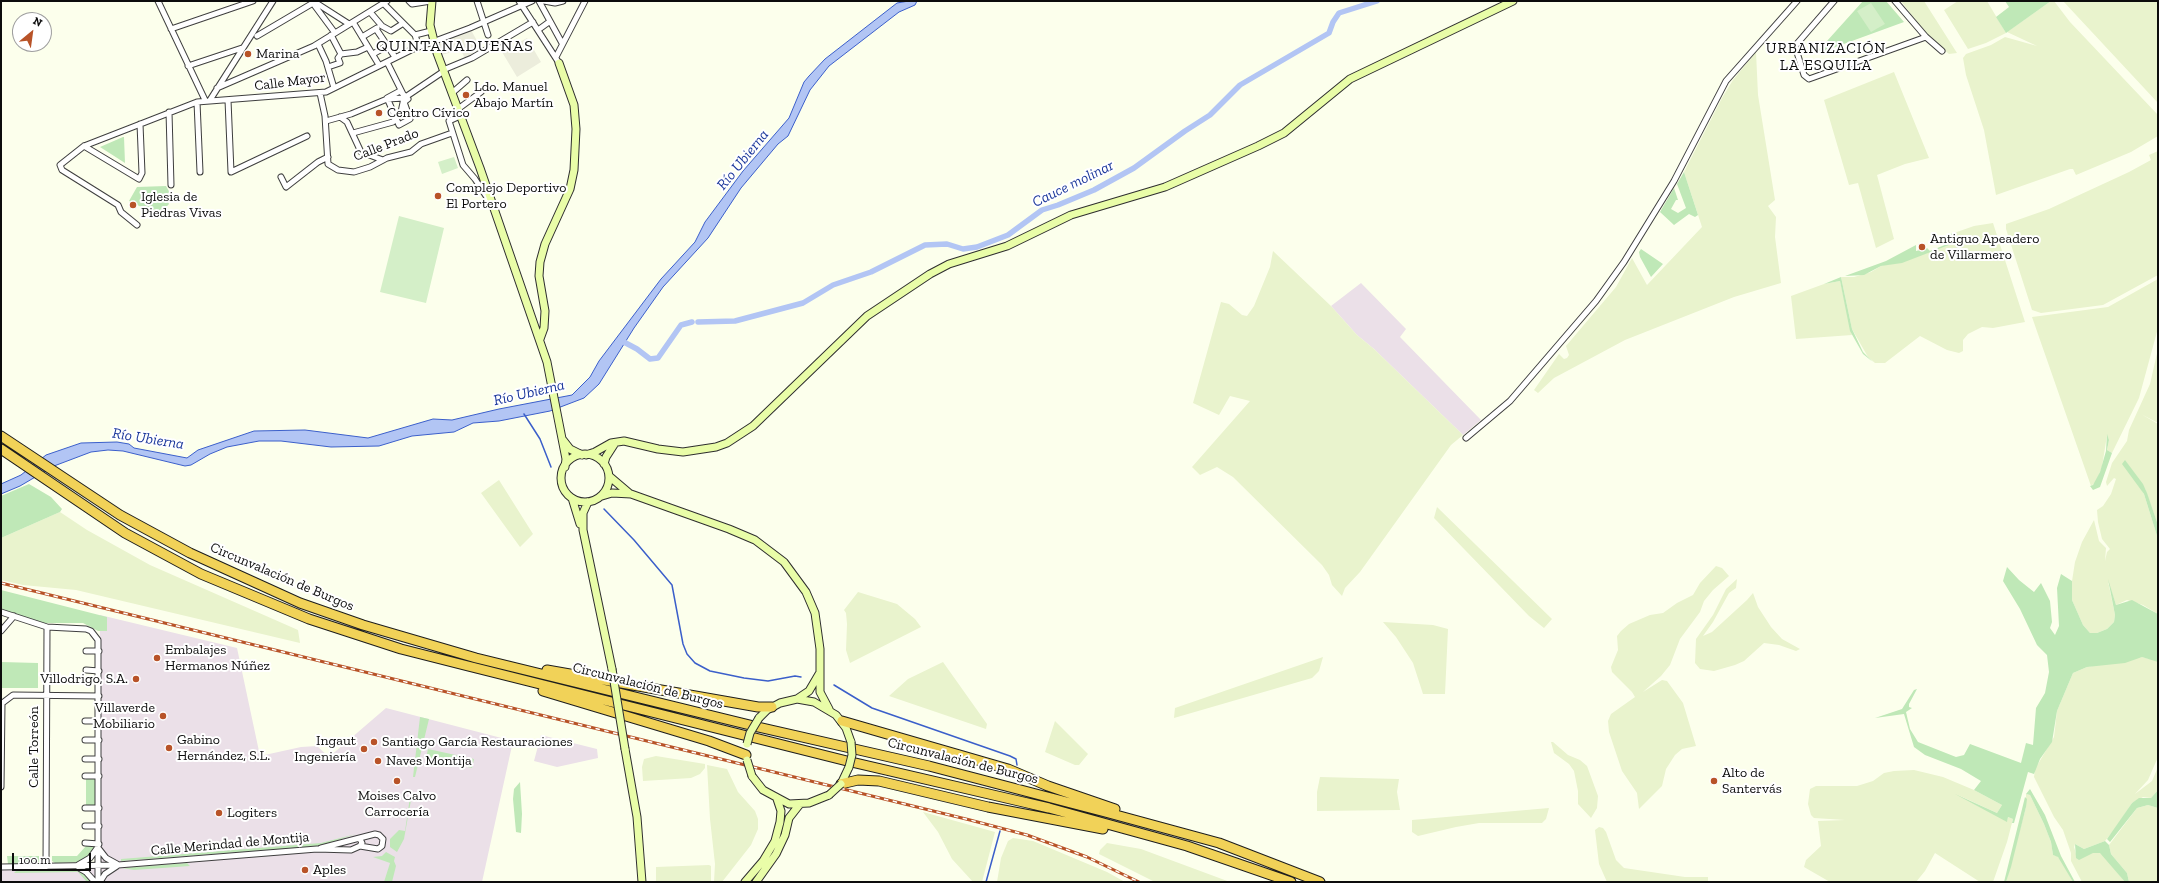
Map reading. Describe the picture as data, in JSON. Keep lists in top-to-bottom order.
{
  "streets": {
    "highway": ["Circunvalación de Burgos"],
    "street": [
      "Calle Mayor",
      "Calle Prado",
      "Calle Torreón",
      "Calle Merindad de Montija"
    ]
  },
  "crossings": [
    ["Calle Torreón", "Calle Merindad de Montija"]
  ],
  "districts": ["QUINTANADUEÑAS", "URBANIZACIÓN LA ESQUILA"],
  "water": ["Río Ubierna", "Cauce molinar"],
  "places": [
    "Marina",
    "Ldo. Manuel Abajo Martín",
    "Centro Cívico",
    "Complejo Deportivo El Portero",
    "Iglesia de Piedras Vivas",
    "Antiguo Apeadero de Villarmero",
    "Embalajes Hermanos Núñez",
    "Villodrigo, S.A.",
    "Villaverde Mobiliario",
    "Santiago García Restauraciones",
    "Gabino Hernández, S.L.",
    "Ingaut Ingeniería",
    "Naves Montija",
    "Moises Calvo Carrocería",
    "Alto de Santervás",
    "Logiters",
    "Aples"
  ],
  "scale_bar": "100 m",
  "north": "top right"
}
